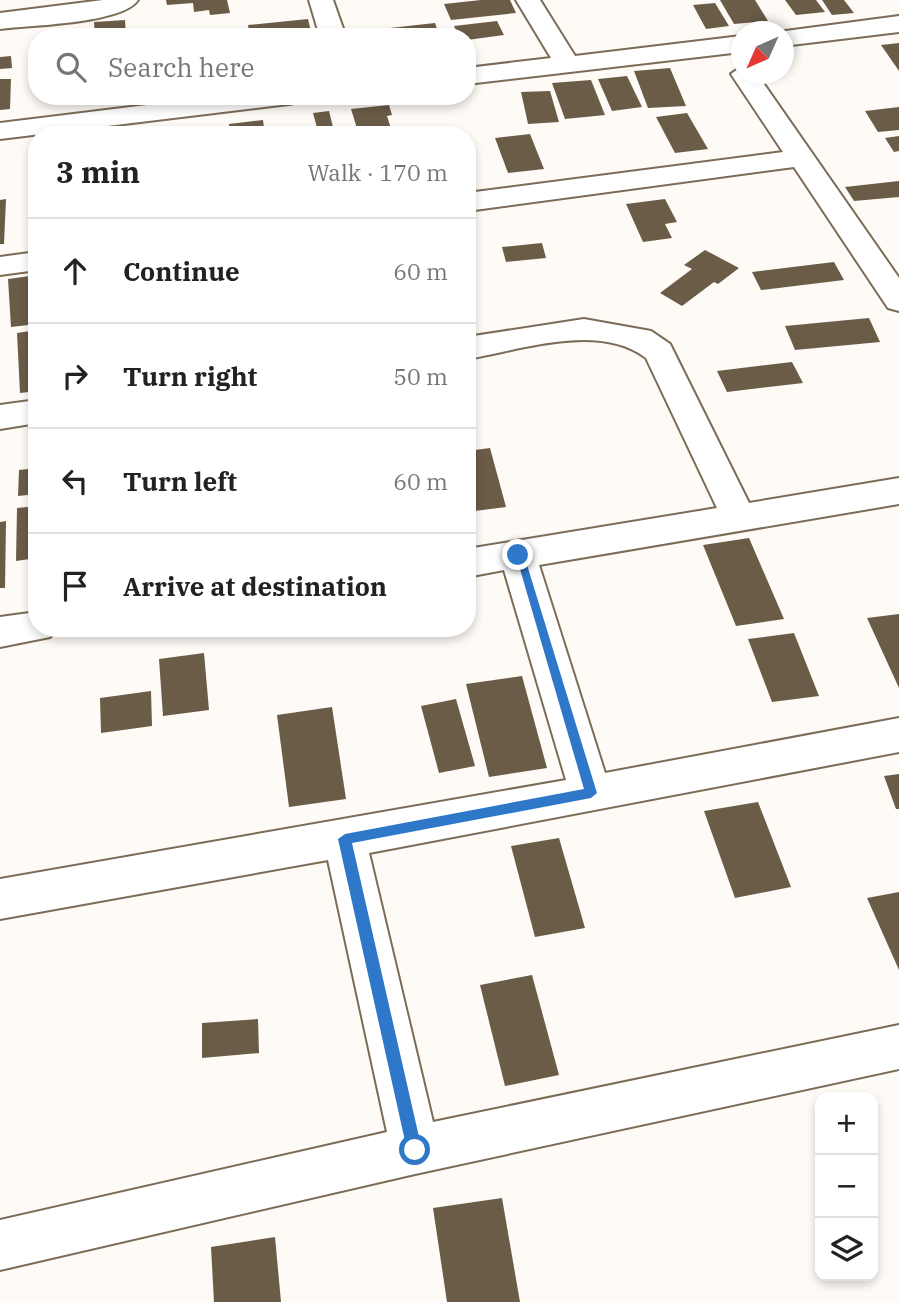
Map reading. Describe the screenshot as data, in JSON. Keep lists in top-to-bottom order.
{
  "north": "bottom left",
  "page": {
    "search": "Search here",
    "heading": ["3 min", "Walk · 170 m"],
    "list": [
      ["Continue", "60 m"],
      ["Turn right", "50 m"],
      ["Turn left", "60 m"],
      "Arrive at destination"
    ],
    "map_buttons": ["+", "−"]
  }
}
